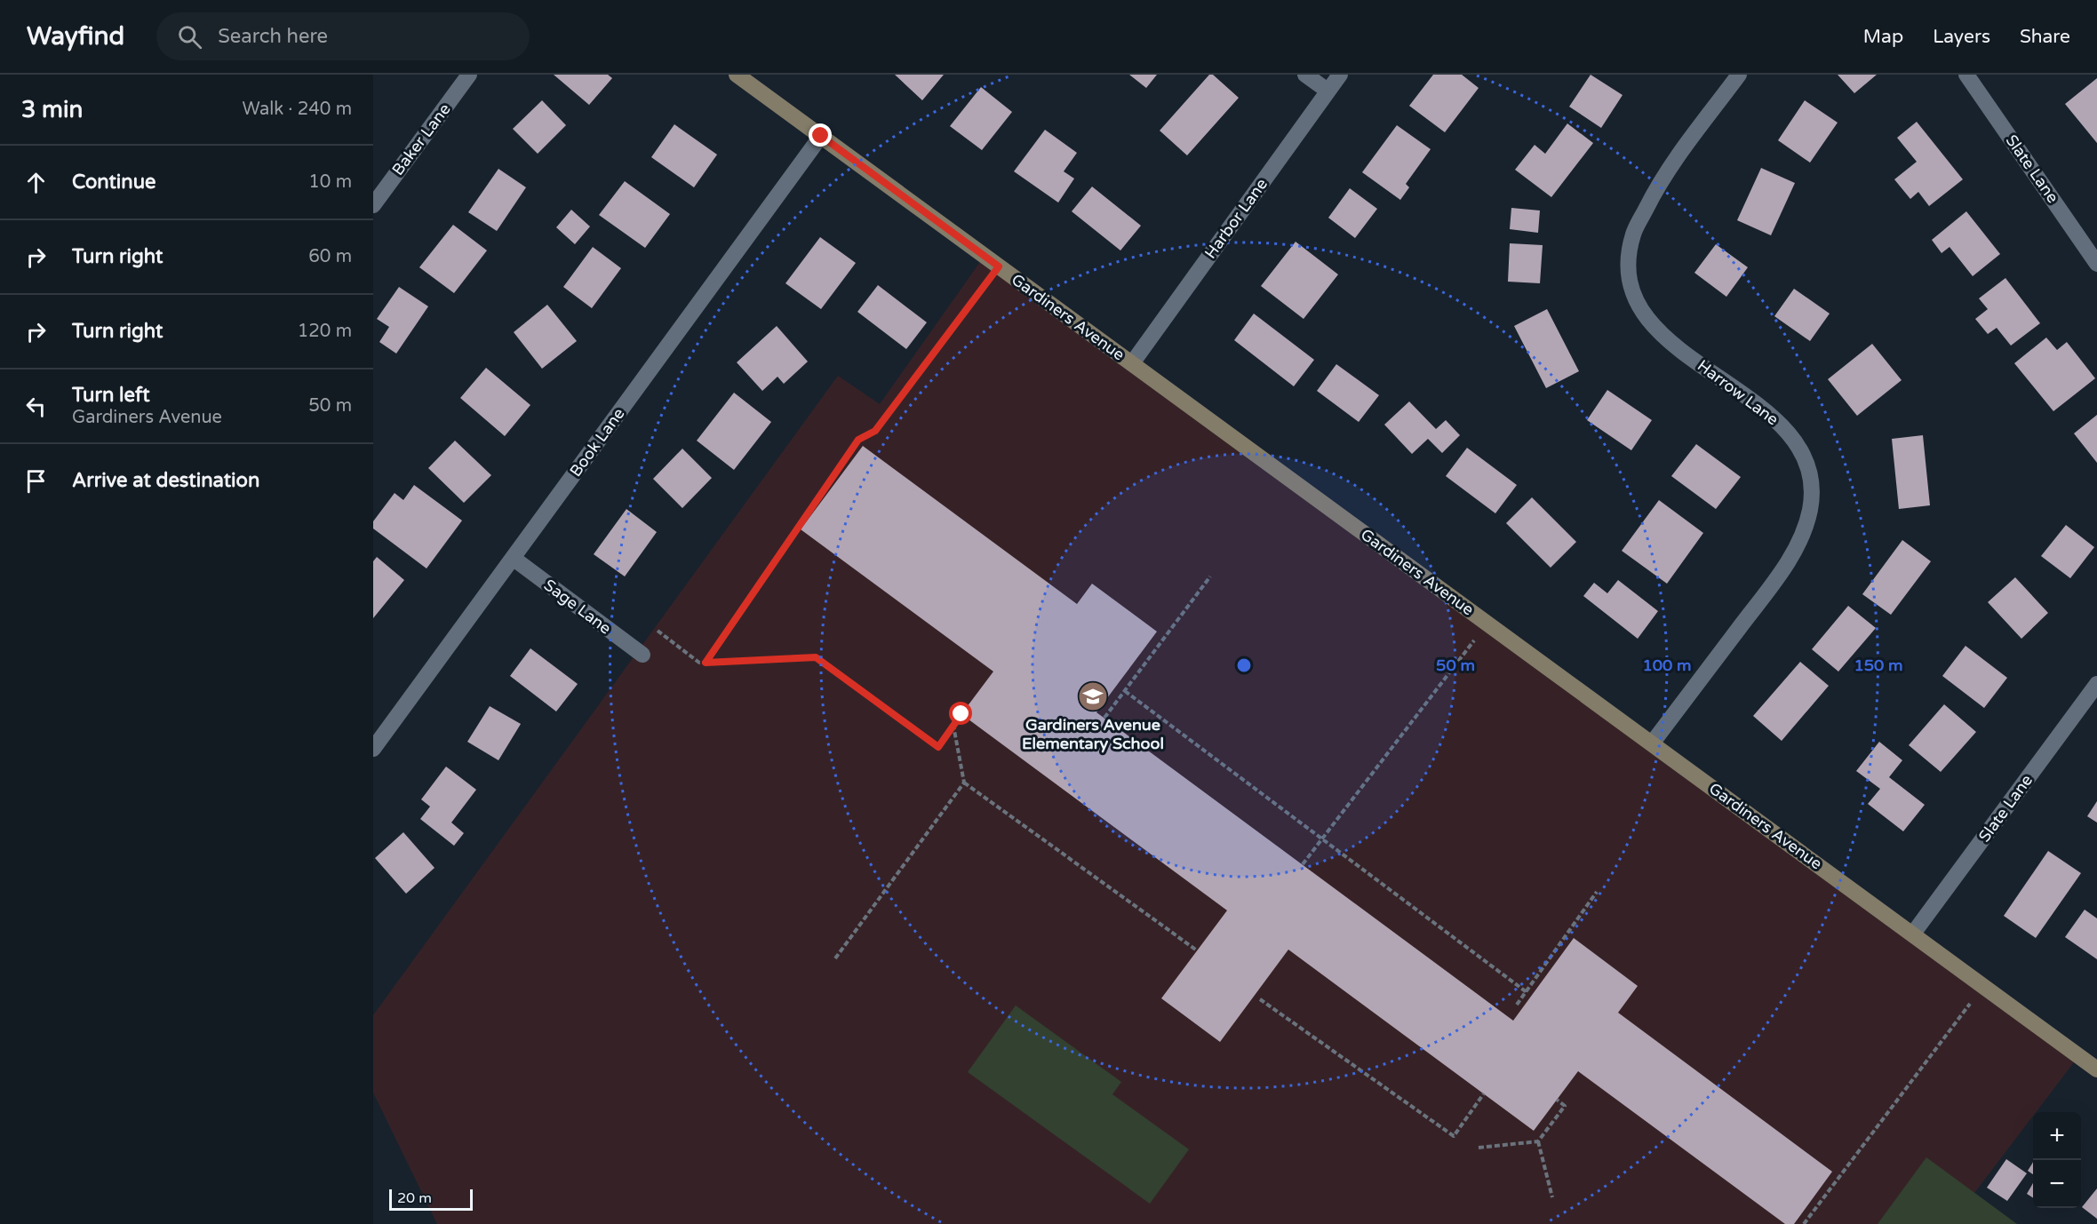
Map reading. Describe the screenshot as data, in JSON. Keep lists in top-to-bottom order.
{
  "streets": {
    "main road": ["Gardiners Avenue"],
    "street": [
      "Baker Lane",
      "Slate Lane",
      "Harbor Lane",
      "Harrow Lane",
      "Book Lane",
      "Sage Lane"
    ]
  },
  "crossings": [
    ["Slate Lane", "Gardiners Avenue"],
    ["Harbor Lane", "Gardiners Avenue"],
    ["Gardiners Avenue", "Harrow Lane"],
    ["Gardiners Avenue", "Book Lane"],
    ["Book Lane", "Sage Lane"]
  ],
  "places": {
    "school or university": ["Gardiners Avenue Elementary School"]
  },
  "scale_bar": "20 m",
  "page": {
    "header": "Wayfind",
    "search": "Search here",
    "nav": ["Map", "Layers", "Share"],
    "heading": ["3 min", "Walk · 240 m"],
    "list": [
      ["Continue", "10 m"],
      ["Turn right", "60 m"],
      ["Turn right", "120 m"],
      ["Turn left", "Gardiners Avenue", "50 m"],
      "Arrive at destination"
    ],
    "map_buttons": ["+", "−"],
    "scale": "20 m"
  },
  "rings": ["50 m", "100 m", "150 m"]
}
